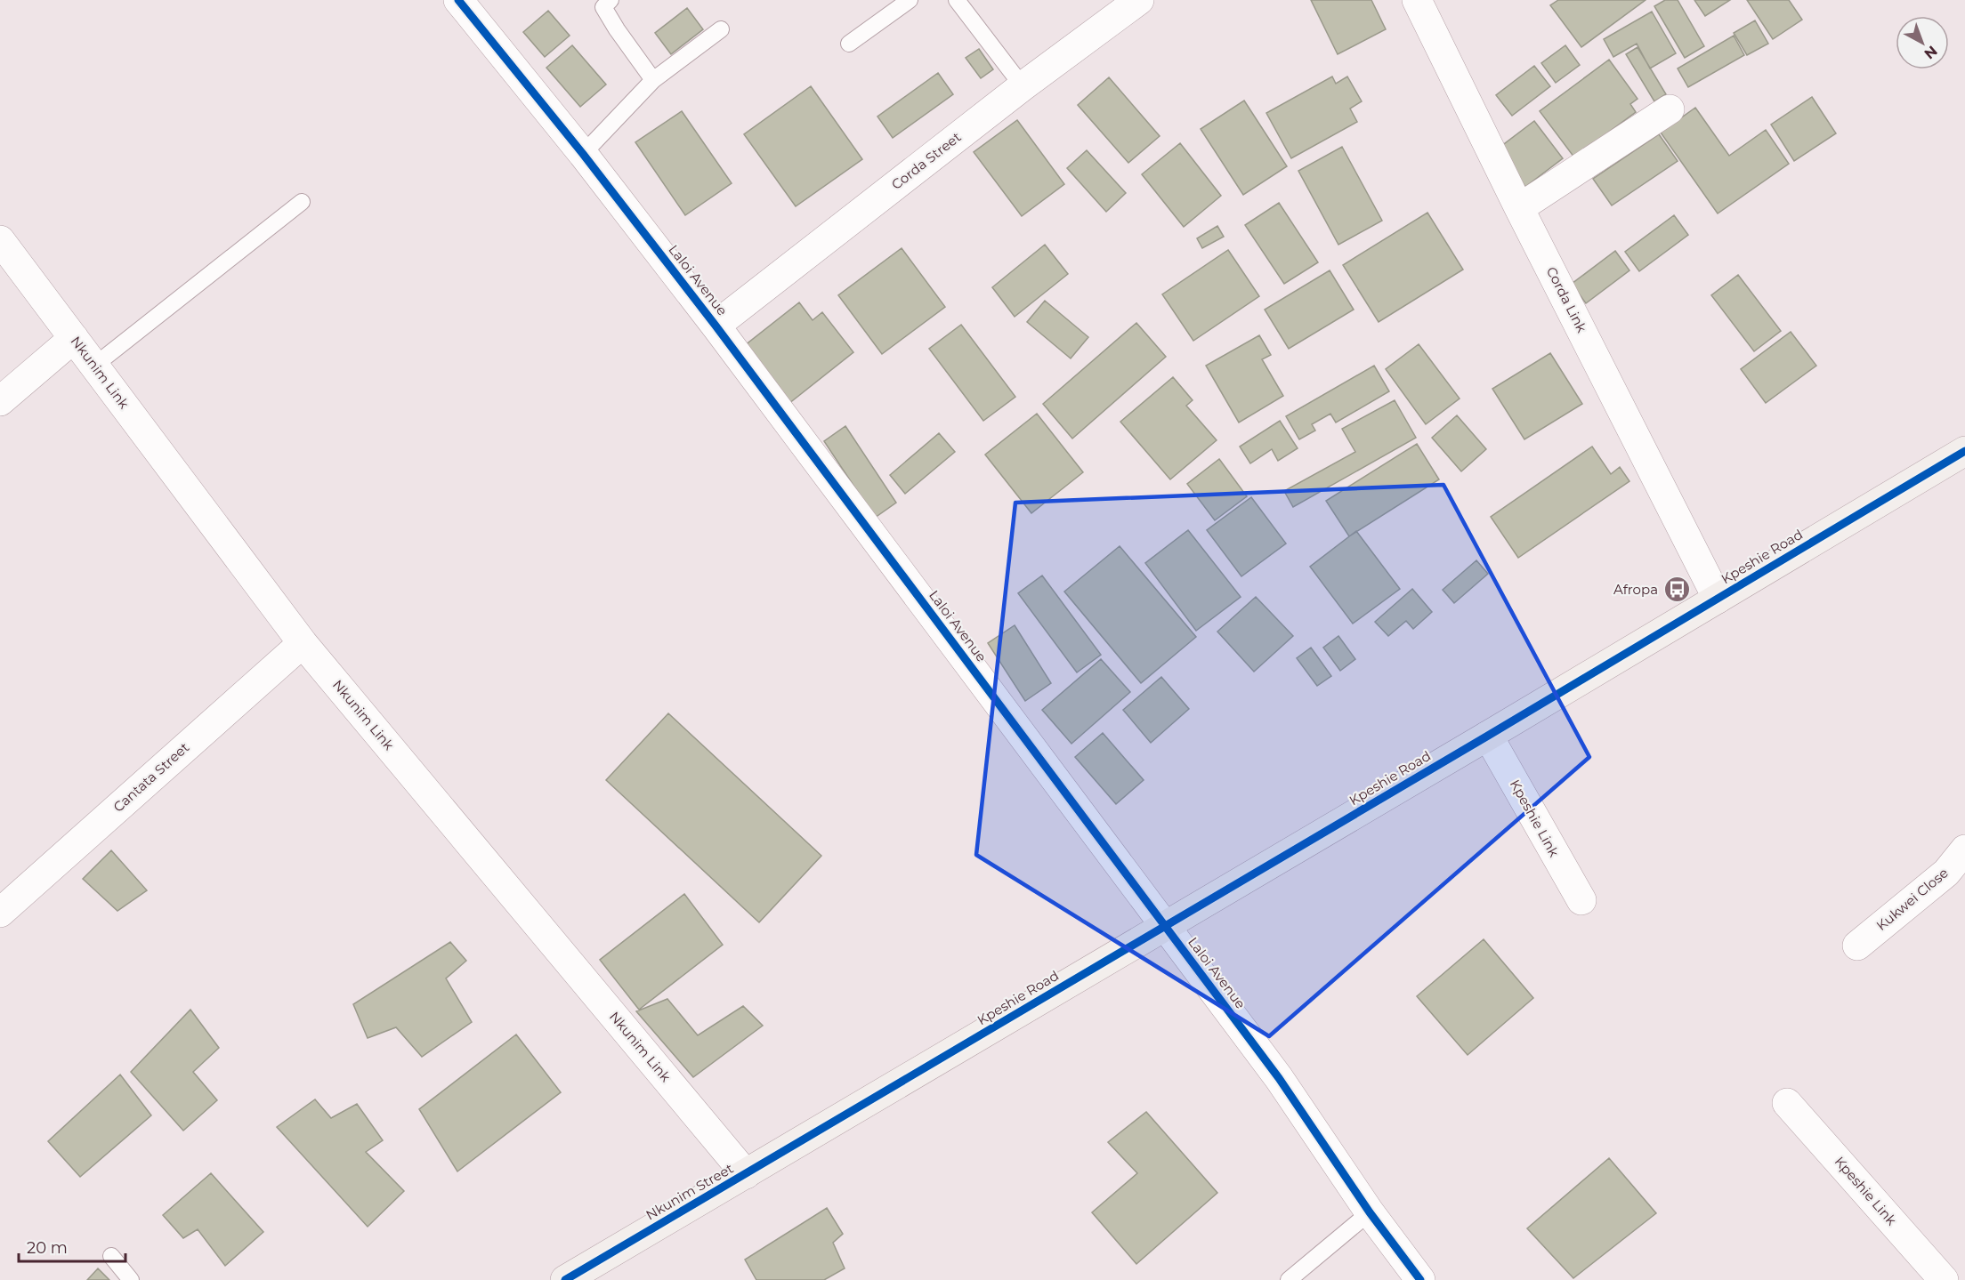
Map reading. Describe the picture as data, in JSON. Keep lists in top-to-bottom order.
{
  "streets": {
    "street": [
      "Corda Street",
      "Laloi Avenue",
      "Corda Link",
      "Nkunim Link",
      "Kpeshie Road",
      "Cantata Street",
      "Kpeshie Link",
      "Kukwei Close",
      "Nkunim Street"
    ]
  },
  "crossings": [
    ["Corda Street", "Laloi Avenue"],
    ["Laloi Avenue", "Kpeshie Road"],
    ["Corda Link", "Kpeshie Road"],
    ["Nkunim Link", "Cantata Street"],
    ["Nkunim Link", "Nkunim Street"],
    ["Kpeshie Road", "Kpeshie Link"],
    ["Kpeshie Road", "Nkunim Street"]
  ],
  "places": {
    "bus stop": ["Afropa"]
  },
  "scale_bar": "20 m",
  "north": "bottom right"
}
